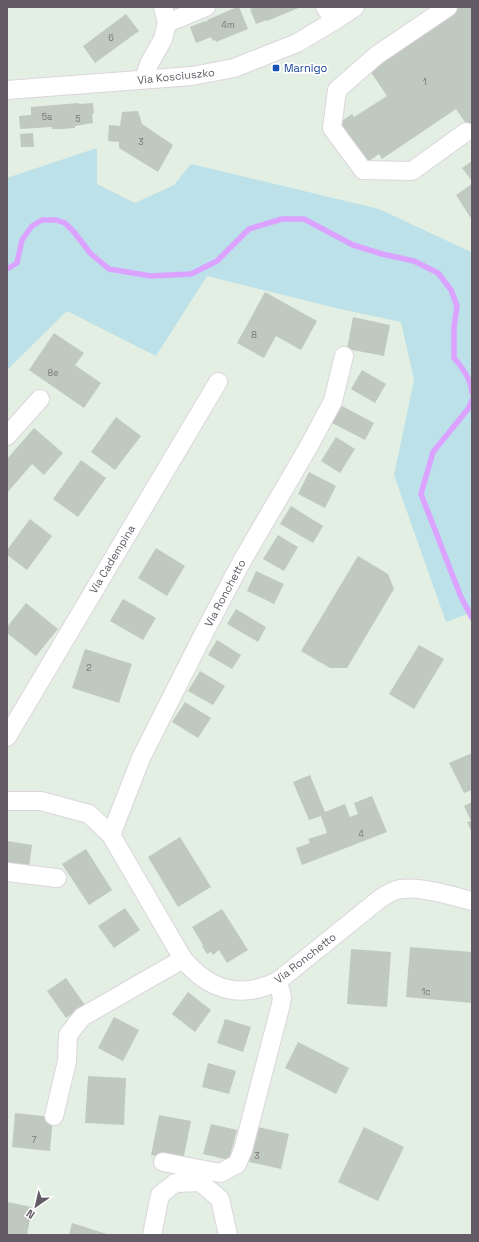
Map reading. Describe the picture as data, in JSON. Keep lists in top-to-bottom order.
{
  "streets": {
    "street": ["Via Kosciuszko", "Via Cadempina", "Via Ronchetto"]
  },
  "places": {
    "transit": ["Marnigo"]
  },
  "house_numbers": [
    "4m",
    "6",
    "1",
    "5a",
    "5",
    "3",
    "8",
    "8e",
    "2",
    "4",
    "1c",
    "7",
    "3"
  ],
  "north": "bottom left"
}
